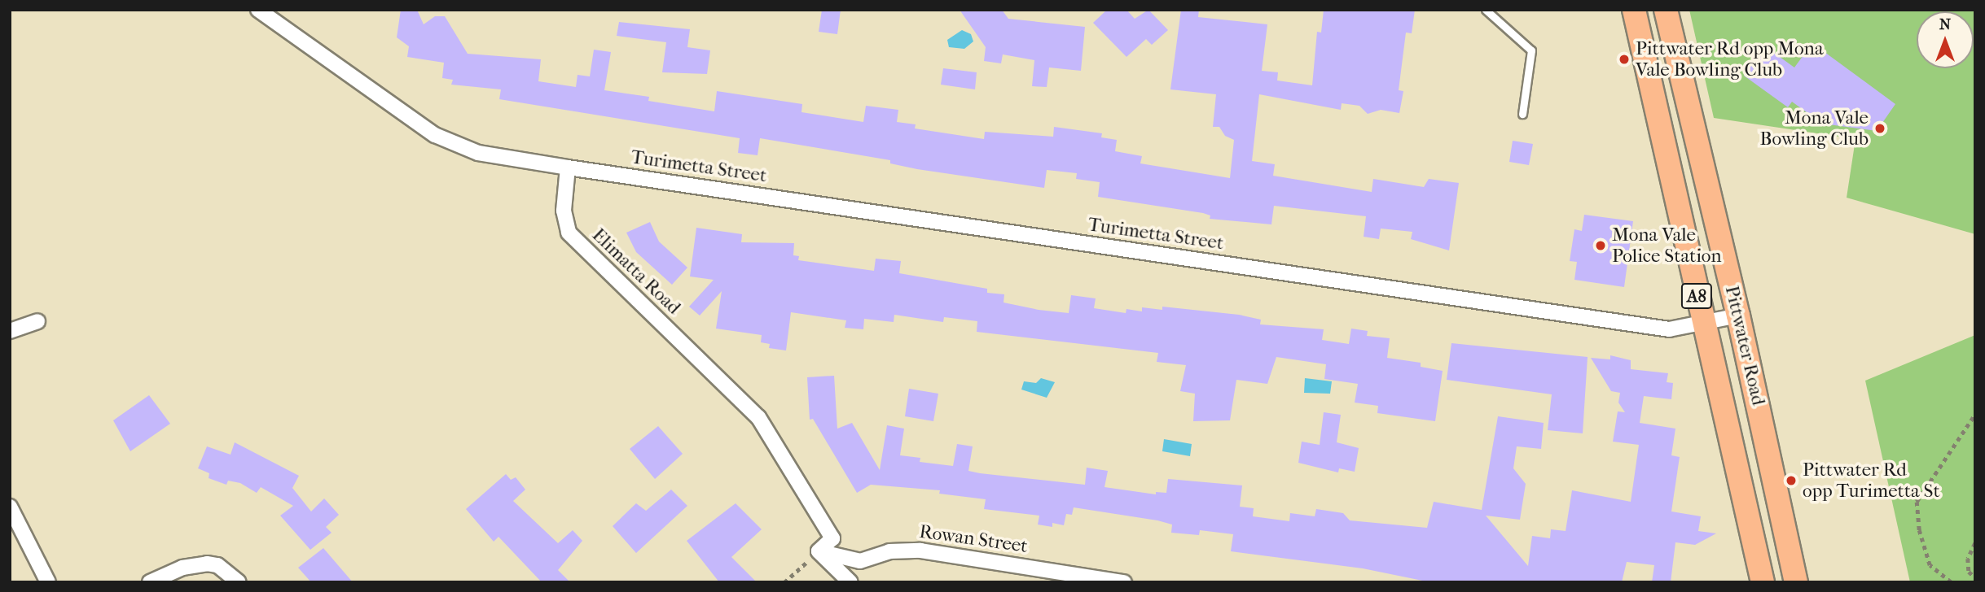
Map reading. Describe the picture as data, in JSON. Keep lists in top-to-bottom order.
{
  "streets": {
    "highway": ["A8", "Pittwater Road"],
    "street": ["Turimetta Street", "Elimatta Road", "Rowan Street"]
  },
  "crossings": [
    ["Turimetta Street", "Elimatta Road"],
    ["Turimetta Street", "Pittwater Road"],
    ["Elimatta Road", "Rowan Street"]
  ],
  "places": [
    "Pittwater Rd opp Mona Vale Bowling Club",
    "Mona Vale Bowling Club",
    "Mona Vale Police Station",
    "Pittwater Rd opp Turimetta St"
  ],
  "north": "top"
}
